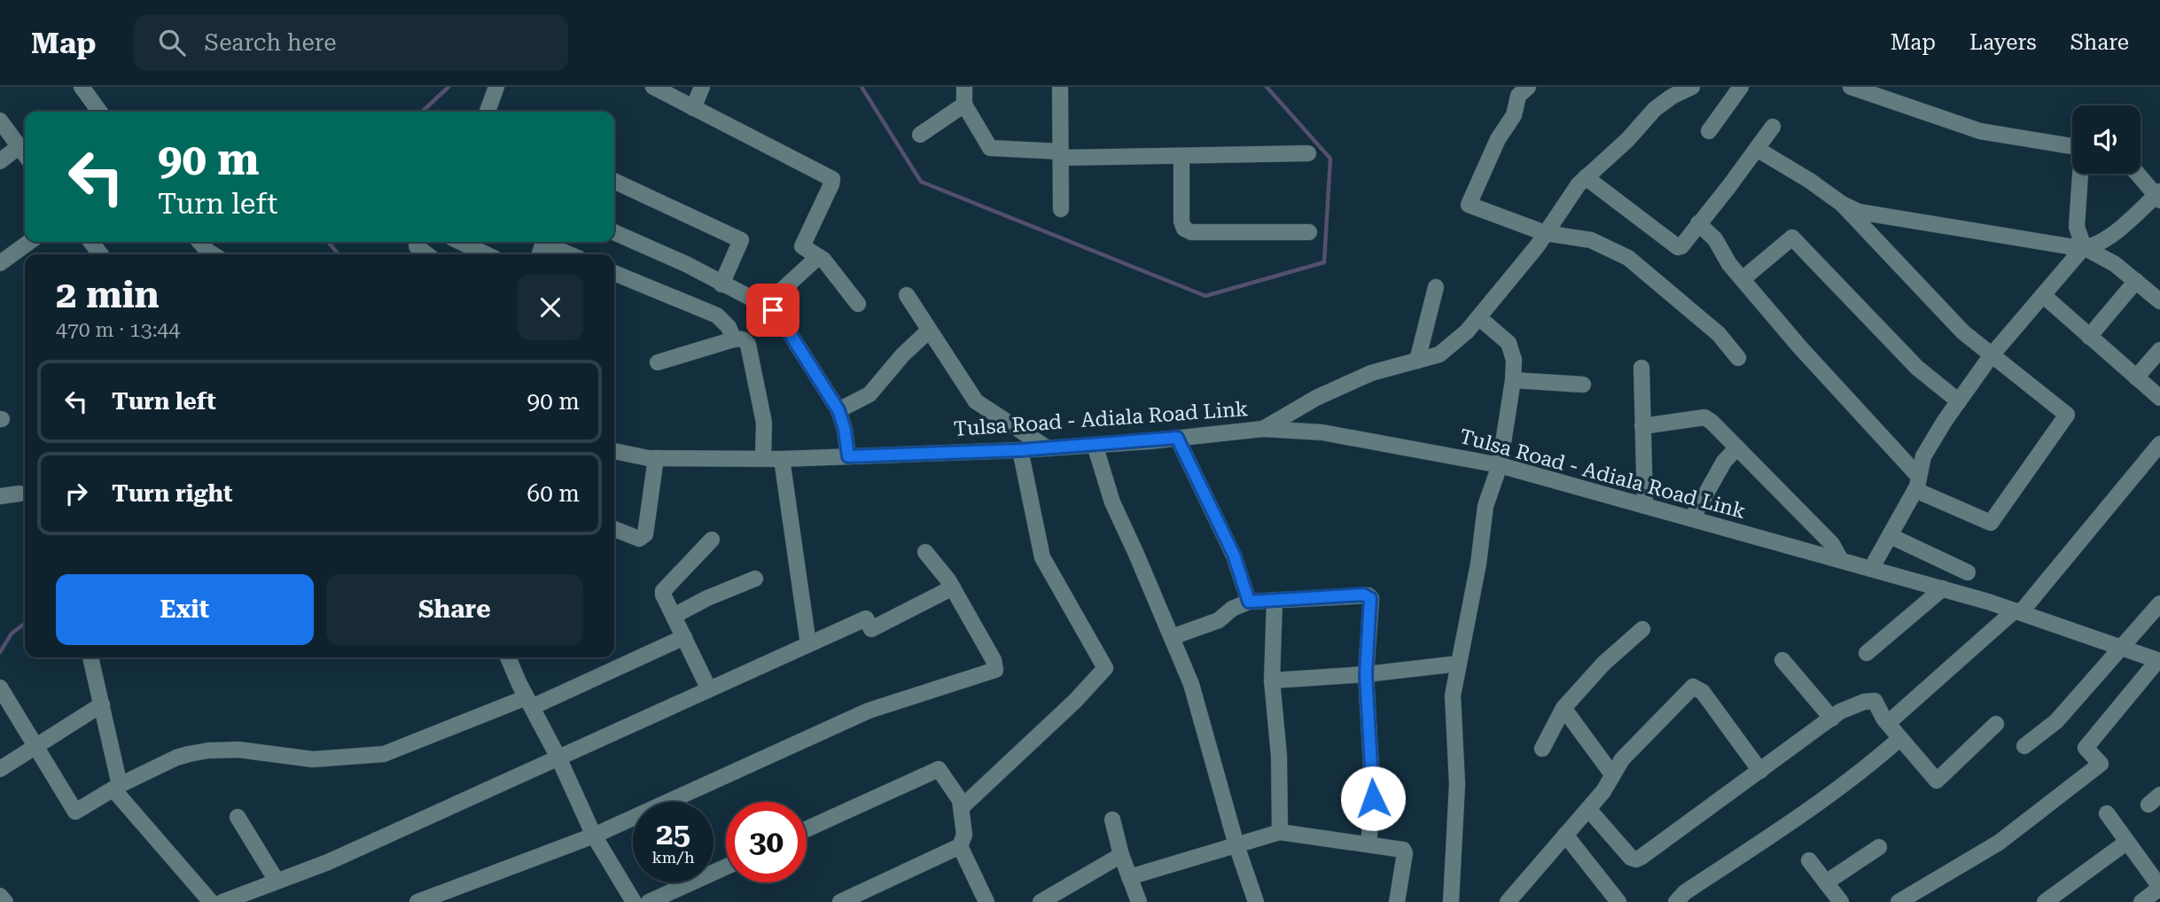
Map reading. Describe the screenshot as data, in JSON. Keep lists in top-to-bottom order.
{
  "streets": {
    "street": ["Tulsa Road - Adiala Road Link"]
  },
  "page": {
    "header": "Map",
    "search": "Search here",
    "nav": ["Map", "Layers", "Share"],
    "turn": ["90 m", "Turn left"],
    "heading": ["2 min", "470 m · 13:44"],
    "list": [
      {
        "name": "Turn left",
        "value": "90 m"
      },
      {
        "name": "Turn right",
        "value": "60 m"
      }
    ],
    "buttons": ["Exit", "Share"],
    "speed": "25 km/h",
    "limit": "30"
  }
}
